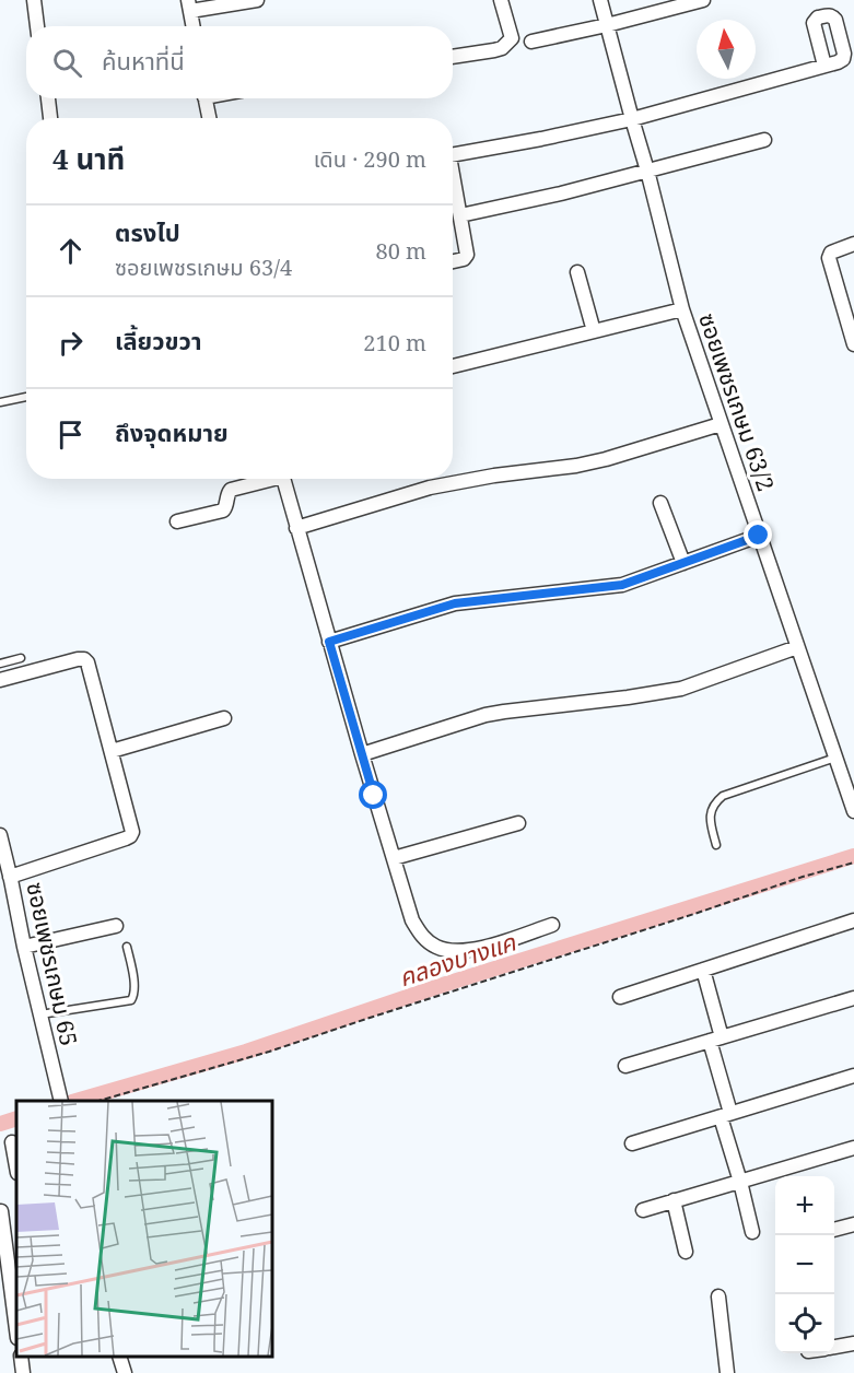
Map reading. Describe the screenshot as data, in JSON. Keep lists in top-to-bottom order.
{
  "streets": {
    "street": ["ซอยเพชรเกษม 63/2", "ซอยเพชรเกษม 65"]
  },
  "water": ["คลองบางแค"],
  "north": "top",
  "page": {
    "search": "ค้นหาที่นี่",
    "heading": ["4 นาที", "เดิน · 290 m"],
    "list": [
      ["ตรงไป", "ซอยเพชรเกษม 63/4", "80 m"],
      ["เลี้ยวขวา", "210 m"],
      "ถึงจุดหมาย"
    ],
    "map_buttons": ["+", "−"]
  }
}
